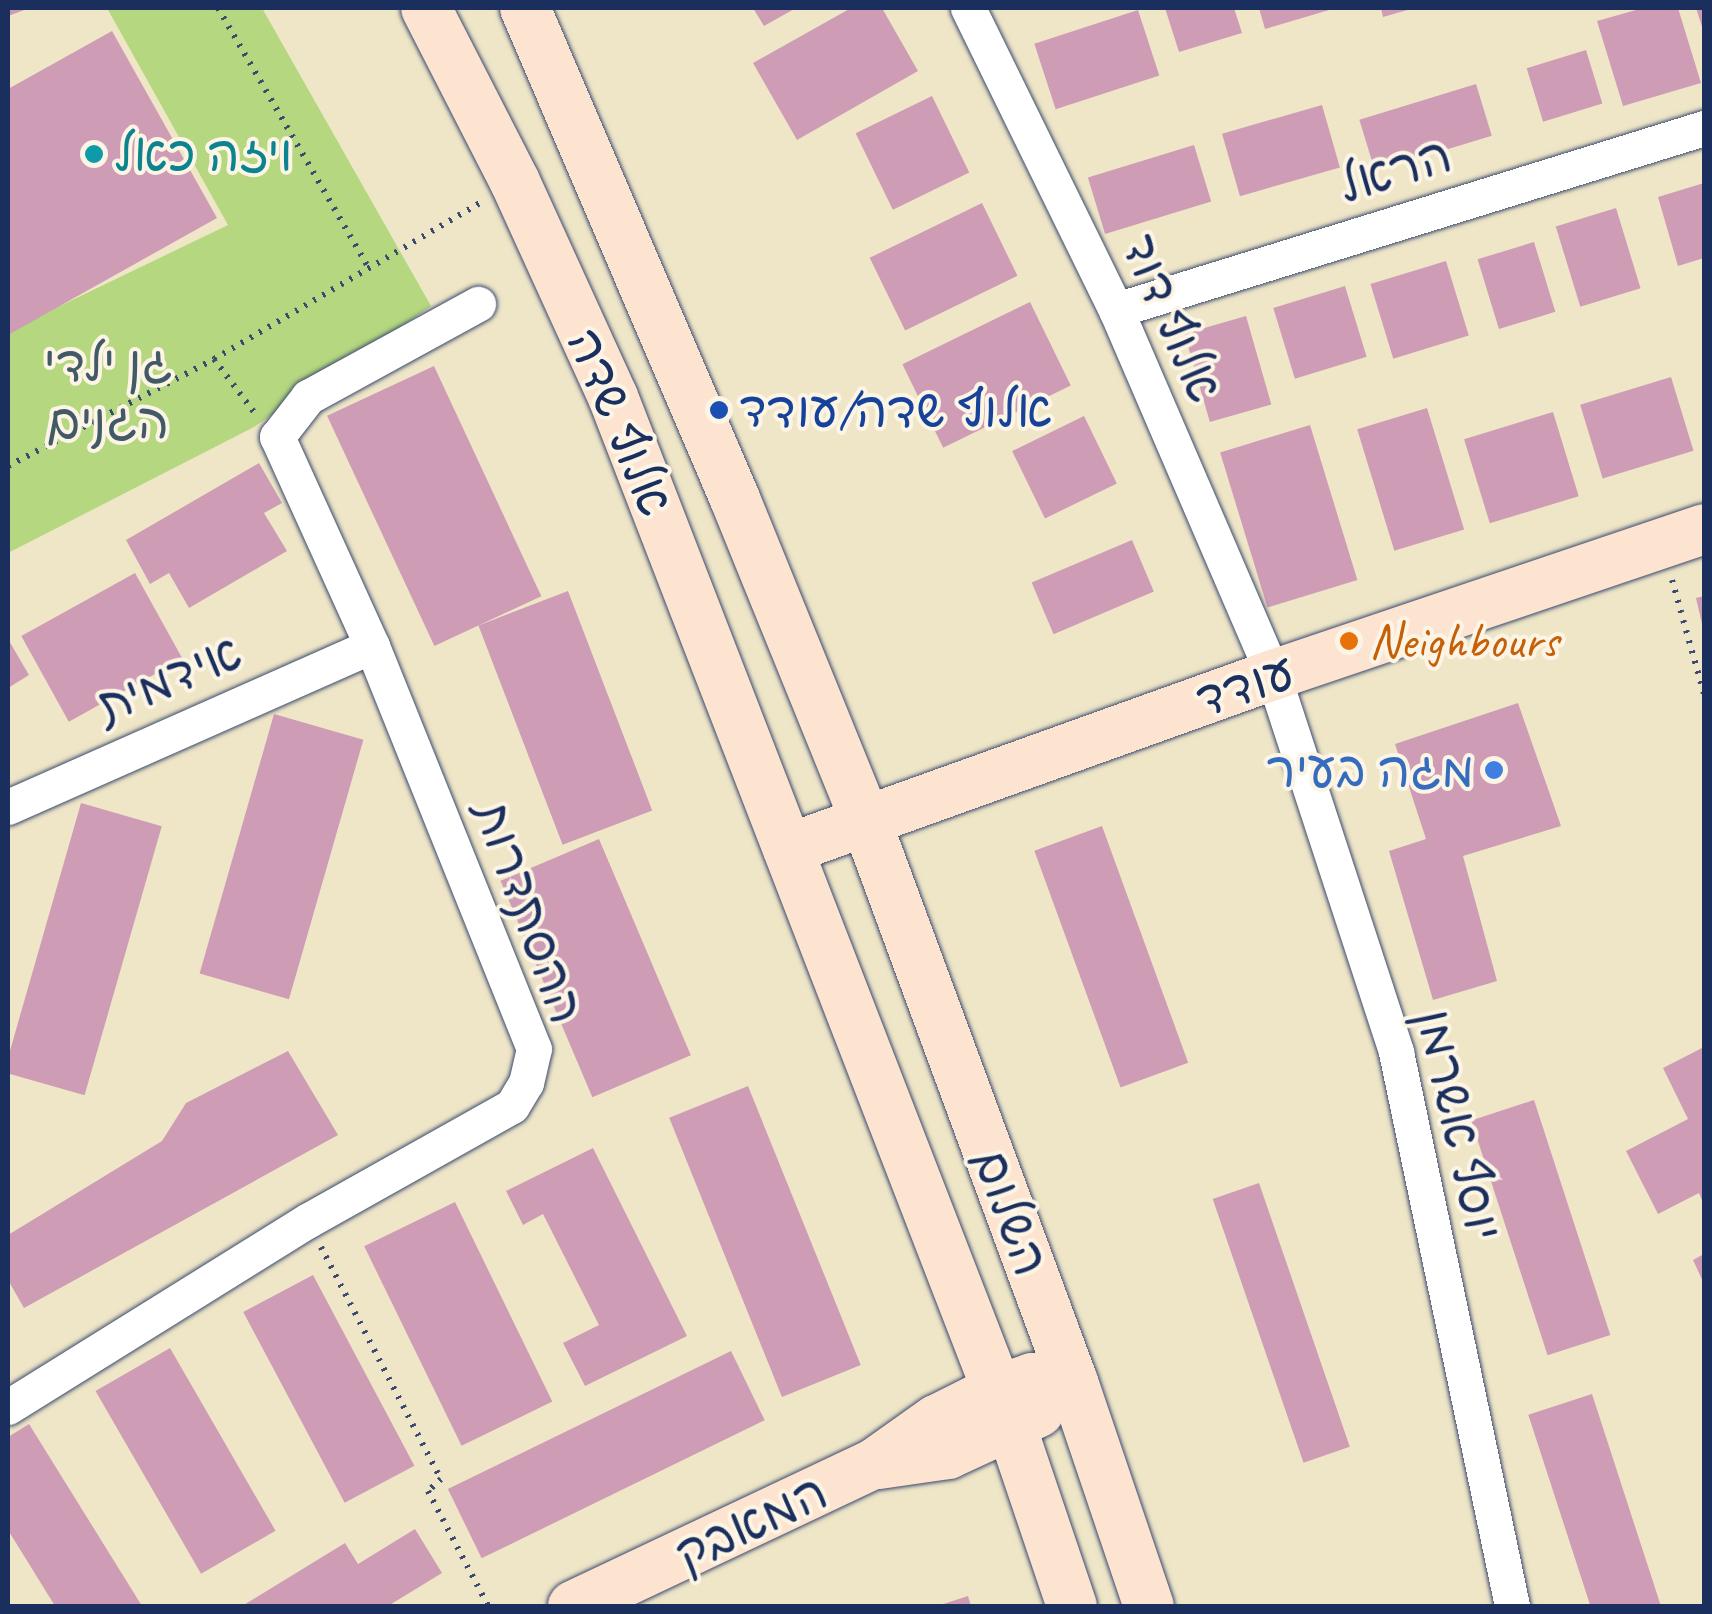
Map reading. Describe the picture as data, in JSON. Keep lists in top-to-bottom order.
{
  "streets": {
    "main road": [
      "אלוף שדה",
      "עודד",
      "השלום",
      "המאבק"
    ],
    "street": [
      "הראל",
      "אלוף דוד",
      "אידמית",
      "ההסתדרות",
      "יוסף אשרמן"
    ]
  },
  "crossings": [
    ["הראל", "אלוף דוד"],
    ["אלוף דוד", "עודד"],
    ["אלוף דוד", "יוסף אשרמן"],
    ["אלוף שדה", "עודד"],
    ["אלוף שדה", "השלום"],
    ["אידמית", "ההסתדרות"],
    ["עודד", "יוסף אשרמן"],
    ["עודד", "השלום"],
    ["השלום", "המאבק"]
  ],
  "parks": ["גן ילדי הגנים"],
  "places": [
    "ויזה כאל",
    "אלוף שדה/עודד",
    "Neighbours",
    "מגה בעיר"
  ]
}
